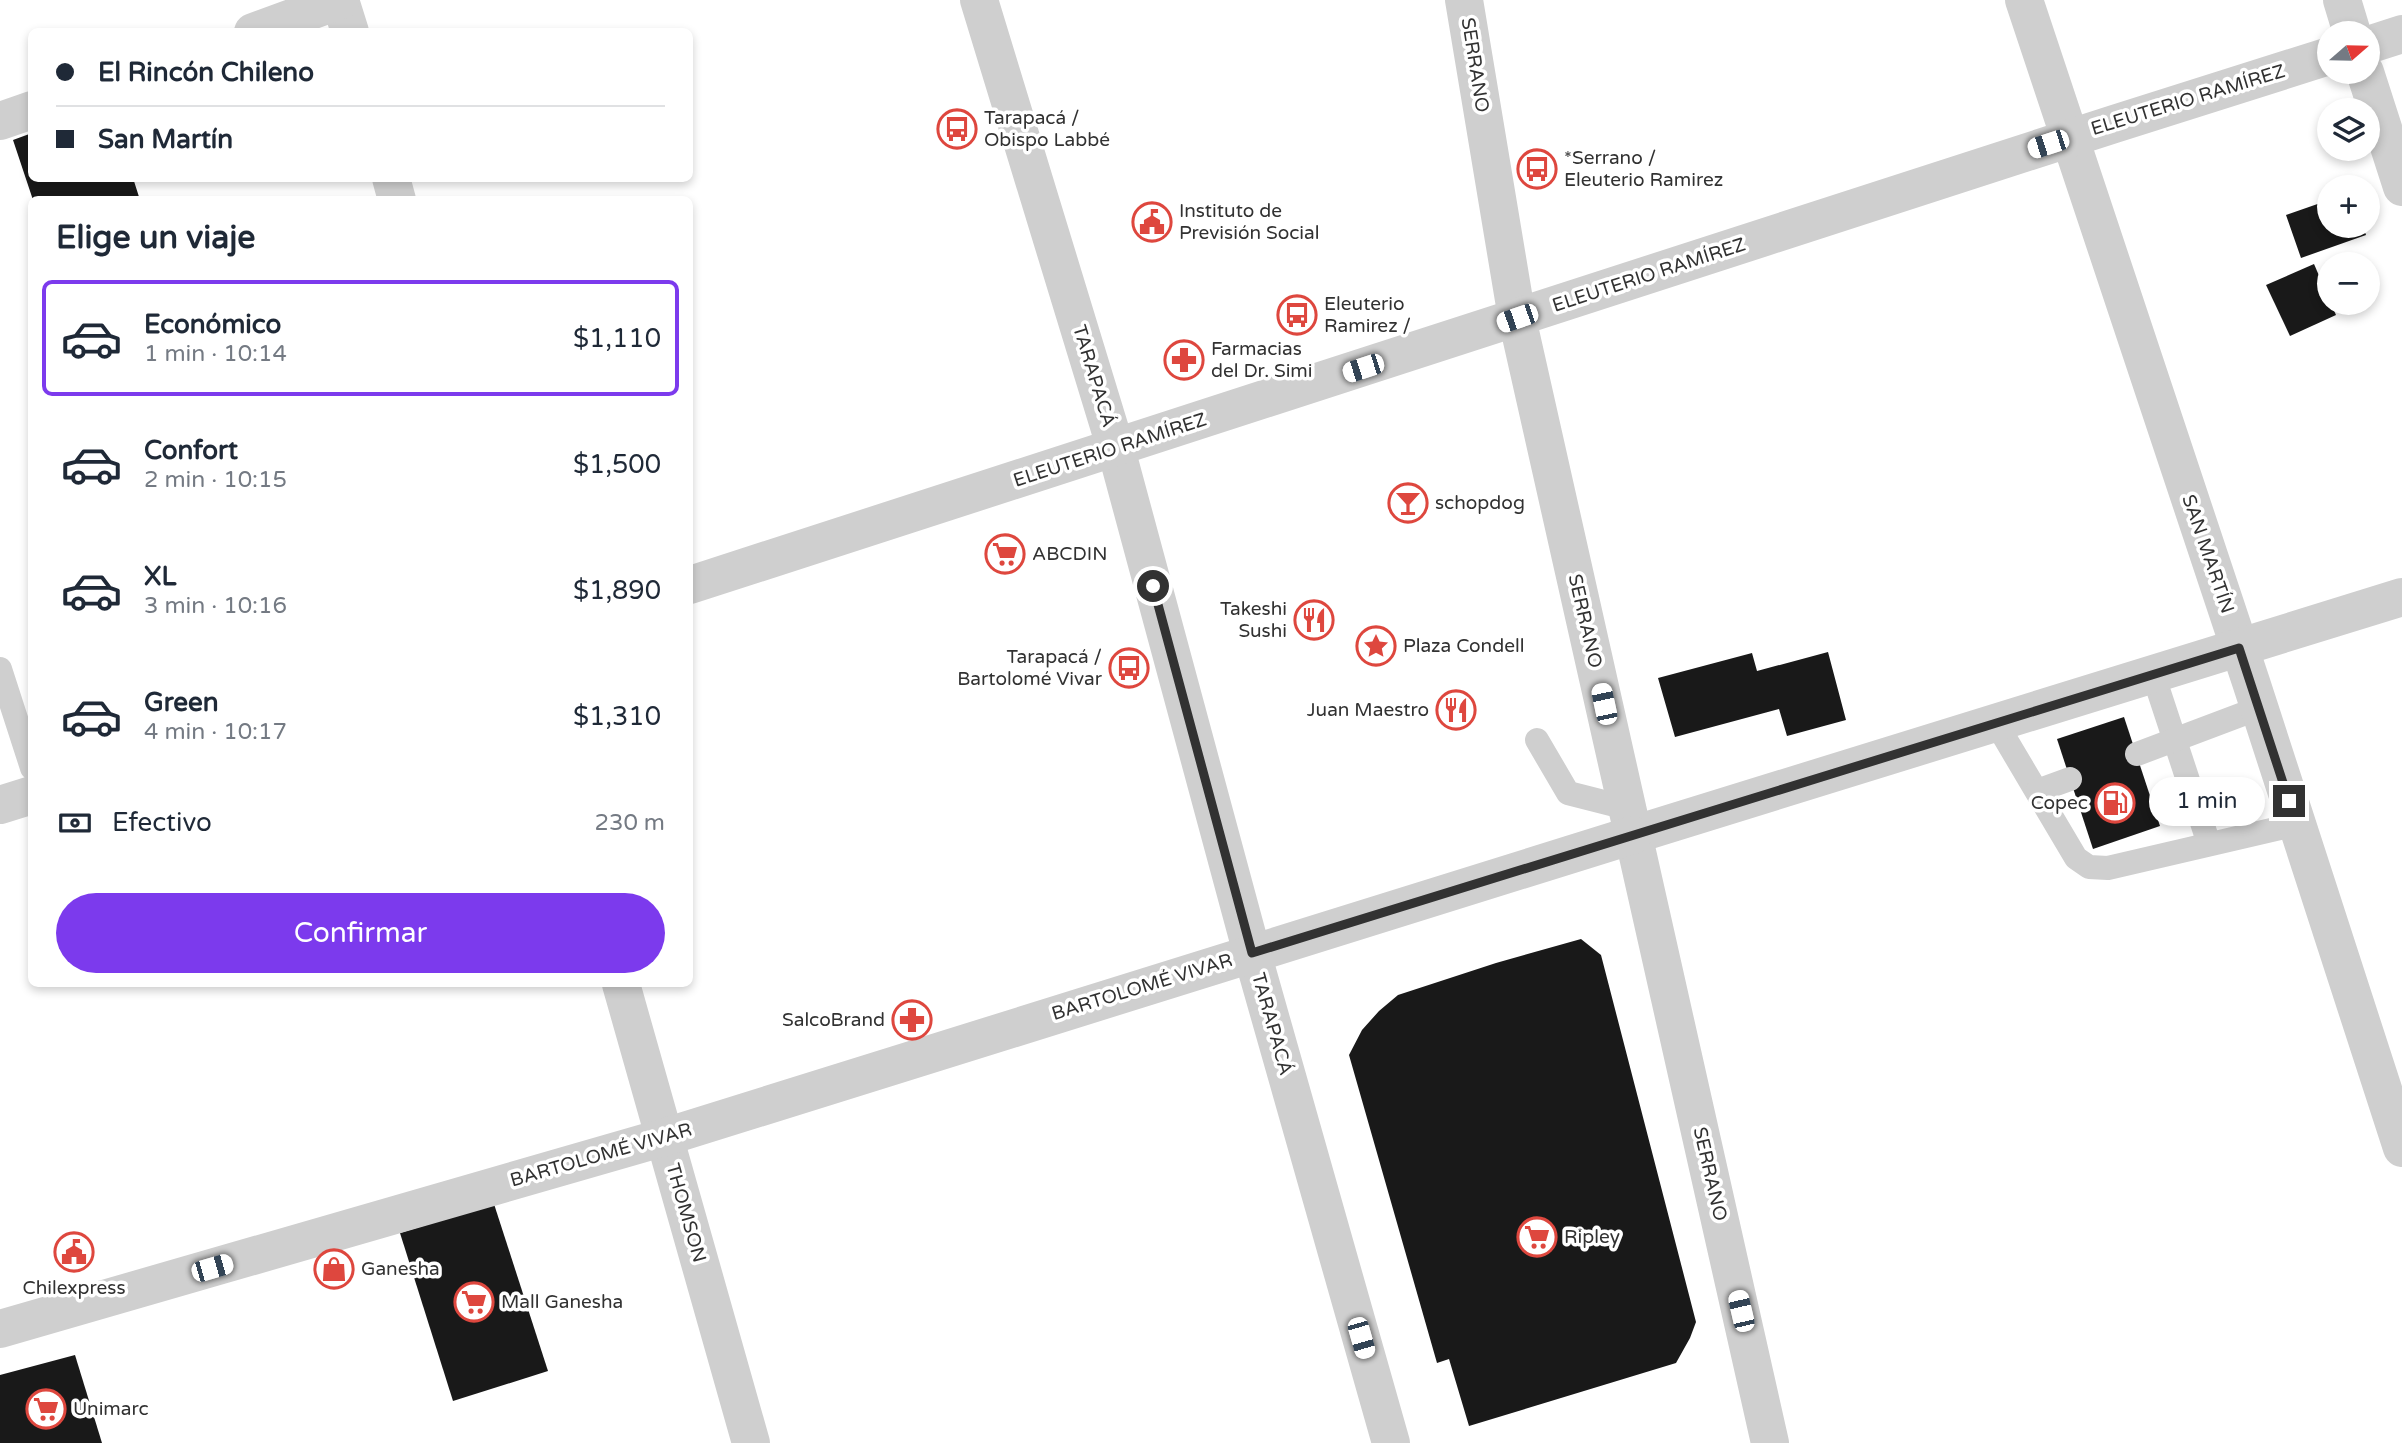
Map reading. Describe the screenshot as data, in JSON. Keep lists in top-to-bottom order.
{
  "streets": {
    "street": [
      "SERRANO",
      "ELEUTERIO RAMÍREZ",
      "TARAPACÁ",
      "SAN MARTÍN",
      "BARTOLOMÉ VIVAR",
      "THOMSON"
    ]
  },
  "crossings": [
    ["SERRANO", "ELEUTERIO RAMÍREZ"],
    ["SERRANO", "BARTOLOMÉ VIVAR"],
    ["ELEUTERIO RAMÍREZ", "TARAPACÁ"],
    ["ELEUTERIO RAMÍREZ", "SAN MARTÍN"],
    ["TARAPACÁ", "BARTOLOMÉ VIVAR"],
    ["SAN MARTÍN", "BARTOLOMÉ VIVAR"],
    ["BARTOLOMÉ VIVAR", "THOMSON"]
  ],
  "places": {
    "bus stop": [
      "Tarapacá / Obispo Labbé",
      "*Serrano / Eleuterio Ramirez",
      "Eleuterio Ramirez /",
      "Tarapacá / Bartolomé Vivar"
    ],
    "public building": ["Instituto de Previsión Social", "Chilexpress"],
    "pharmacy": ["Farmacias del Dr. Simi", "SalcoBrand"],
    "bar": ["schopdog"],
    "supermarket": [
      "ABCDIN",
      "Ripley",
      "Mall Ganesha",
      "Unimarc"
    ],
    "restaurant": ["Takeshi Sushi", "Juan Maestro"],
    "place": ["Plaza Condell"],
    "fuel station": ["Copec"],
    "shop": ["Ganesha"]
  },
  "north": "right",
  "page": {
    "map_buttons": ["+", "−"],
    "banner": ["El Rincón Chileno", "San Martín"],
    "heading": "Elige un viaje",
    "list": [
      {
        "name": "Económico",
        "note": "1 min · 10:14",
        "value": "$1,110"
      },
      {
        "name": "Confort",
        "note": "2 min · 10:15",
        "value": "$1,500"
      },
      {
        "name": "XL",
        "note": "3 min · 10:16",
        "value": "$1,890"
      },
      {
        "name": "Green",
        "note": "4 min · 10:17",
        "value": "$1,310"
      }
    ],
    "bubble": "1 min",
    "pay": ["Efectivo", "230 m"],
    "buttons": "Confirmar"
  }
}
